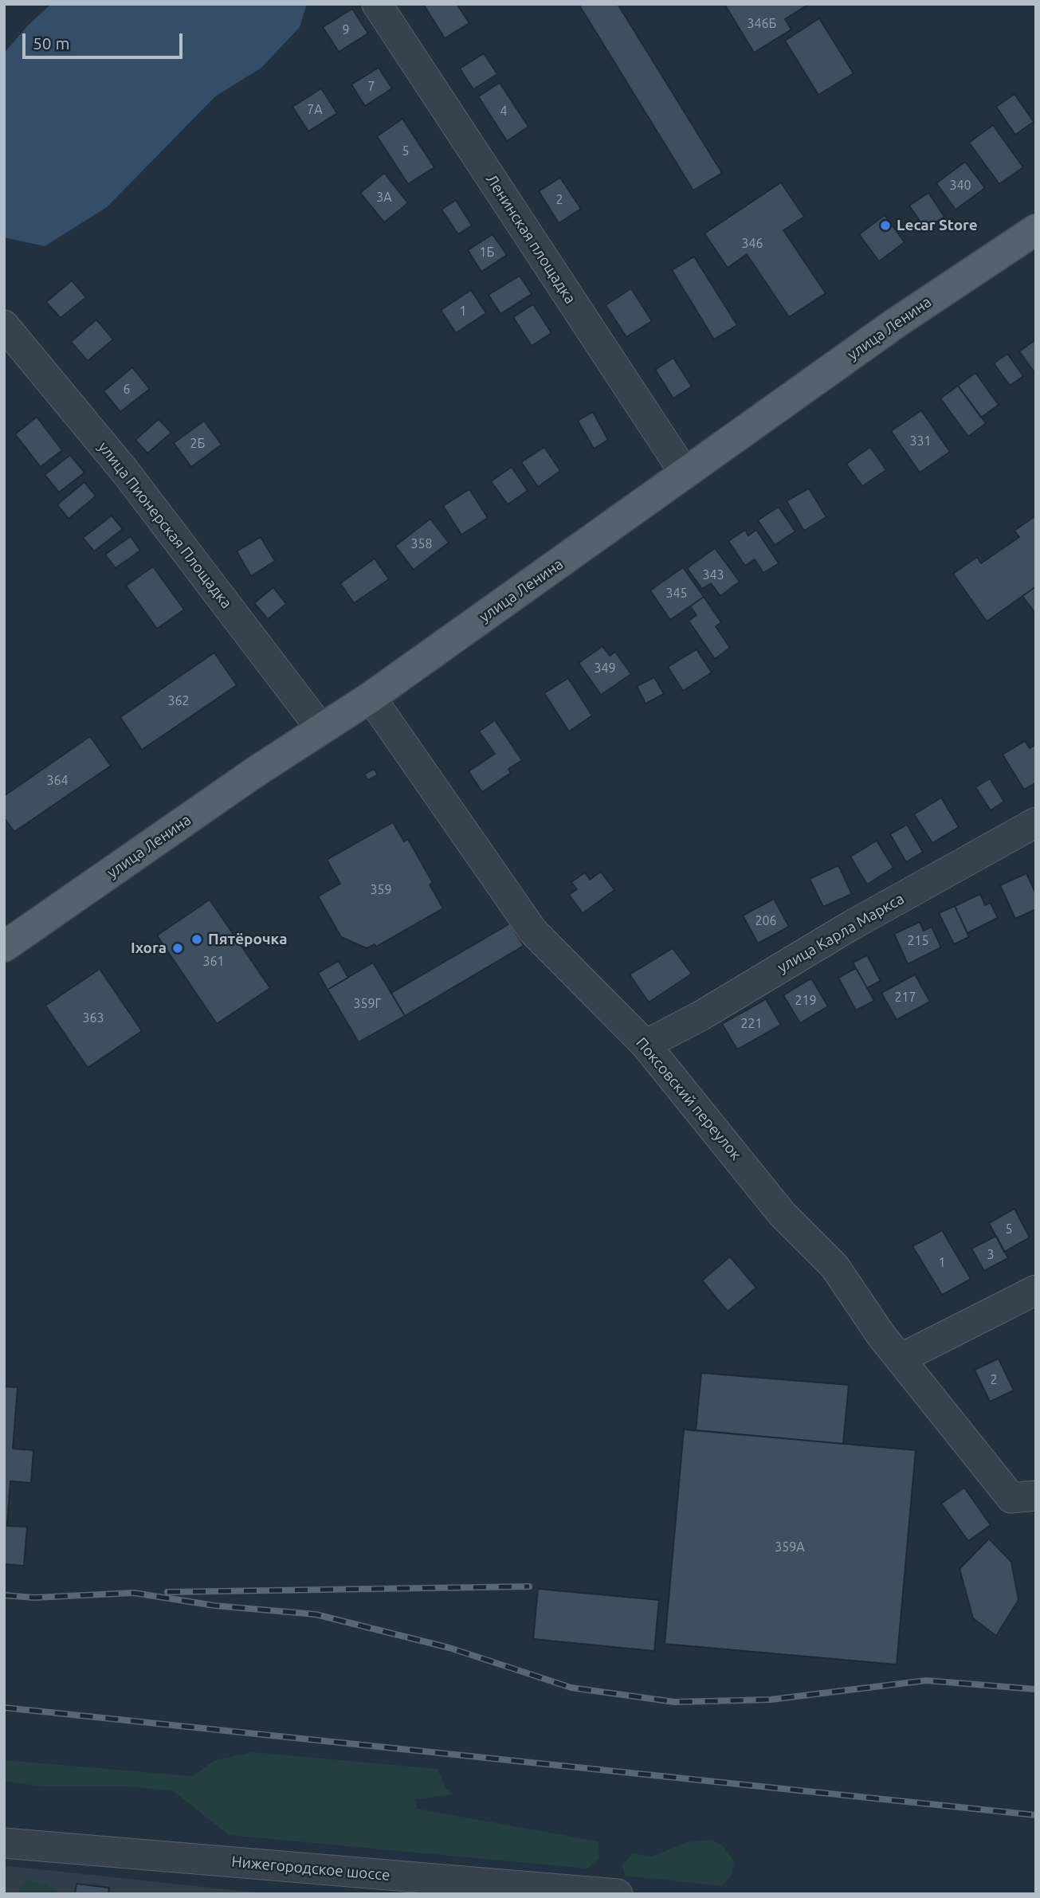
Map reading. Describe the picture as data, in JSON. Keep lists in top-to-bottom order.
{
  "streets": {
    "main road": ["улица Ленина"],
    "street": [
      "Ленинская площадка",
      "улица Пионерская Площадка",
      "улица Карла Маркса",
      "Поксовский переулок",
      "Нижегородское шоссе"
    ]
  },
  "crossings": [
    ["Ленинская площадка", "улица Ленина"],
    ["улица Ленина", "улица Пионерская Площадка"],
    ["улица Ленина", "Поксовский переулок"],
    ["улица Карла Маркса", "Поксовский переулок"]
  ],
  "places": ["Lecar Store", "Пятёрочка", "Ixora"],
  "house_numbers": [
    "346Б",
    "9",
    "7",
    "7А",
    "4",
    "5",
    "340",
    "3А",
    "2",
    "346",
    "1Б",
    "1",
    "6",
    "331",
    "2Б",
    "358",
    "343",
    "345",
    "349",
    "362",
    "364",
    "359",
    "206",
    "215",
    "361",
    "217",
    "219",
    "359Г",
    "363",
    "221",
    "5",
    "3",
    "1",
    "2",
    "359А"
  ],
  "scale_bar": "50 m"
}
